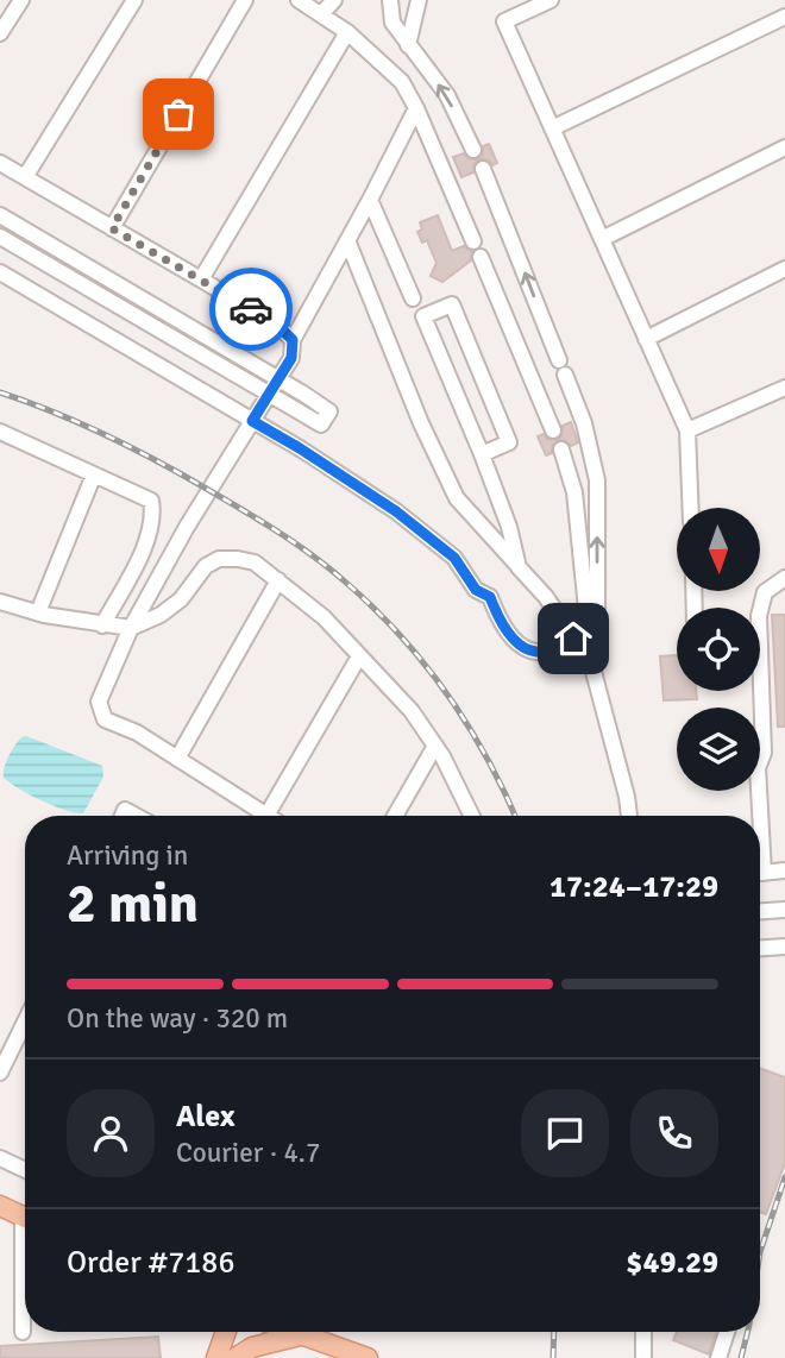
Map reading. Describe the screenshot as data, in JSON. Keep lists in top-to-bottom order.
{
  "north": "bottom",
  "page": {
    "heading": ["2 min", "Arriving in", "17:24–17:29"],
    "panel": [
      "Alex",
      "Courier · 4.7",
      "Order #7186",
      "$49.29"
    ],
    "bar": "On the way · 320 m"
  }
}
